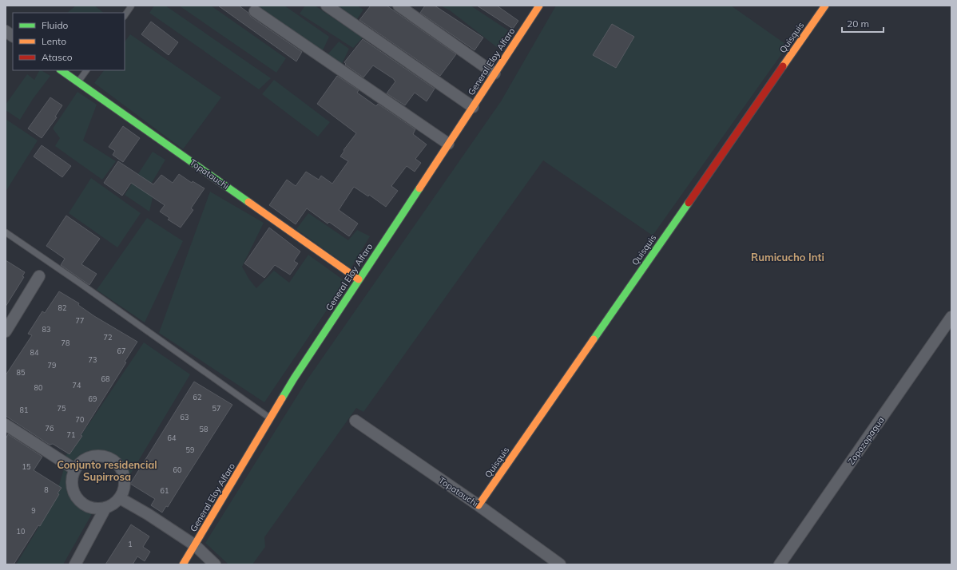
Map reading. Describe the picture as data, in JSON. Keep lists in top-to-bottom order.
{
  "streets": {
    "street": [
      "Quisquis",
      "General Eloy Alfaro",
      "Topatauchi",
      "Zopozopagua"
    ]
  },
  "crossings": [
    ["Quisquis", "Topatauchi"],
    ["General Eloy Alfaro", "Topatauchi"]
  ],
  "districts": ["Rumicucho Inti", "Conjunto residencial Supirrosa"],
  "house_numbers": [
    "82",
    "77",
    "83",
    "72",
    "78",
    "67",
    "84",
    "73",
    "79",
    "85",
    "68",
    "74",
    "80",
    "62",
    "69",
    "75",
    "57",
    "81",
    "63",
    "70",
    "76",
    "58",
    "71",
    "64",
    "59",
    "15",
    "60",
    "8",
    "61",
    "9",
    "10",
    "1"
  ],
  "legend": ["Fluido", "Lento", "Atasco"],
  "scale_bar": "20 m"
}
